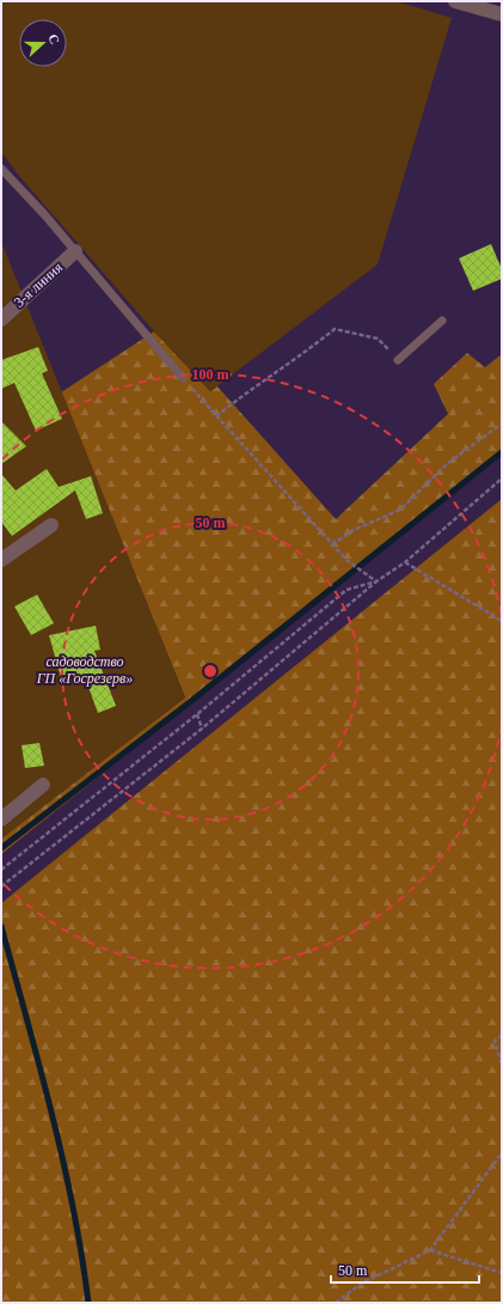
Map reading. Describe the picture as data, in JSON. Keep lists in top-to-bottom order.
{
  "streets": {
    "street": ["3-я линия"]
  },
  "parks": ["садоводство ГП «Госрезерв»"],
  "scale_bar": "50 m",
  "north": "right",
  "rings": ["100 m", "50 m"]
}
